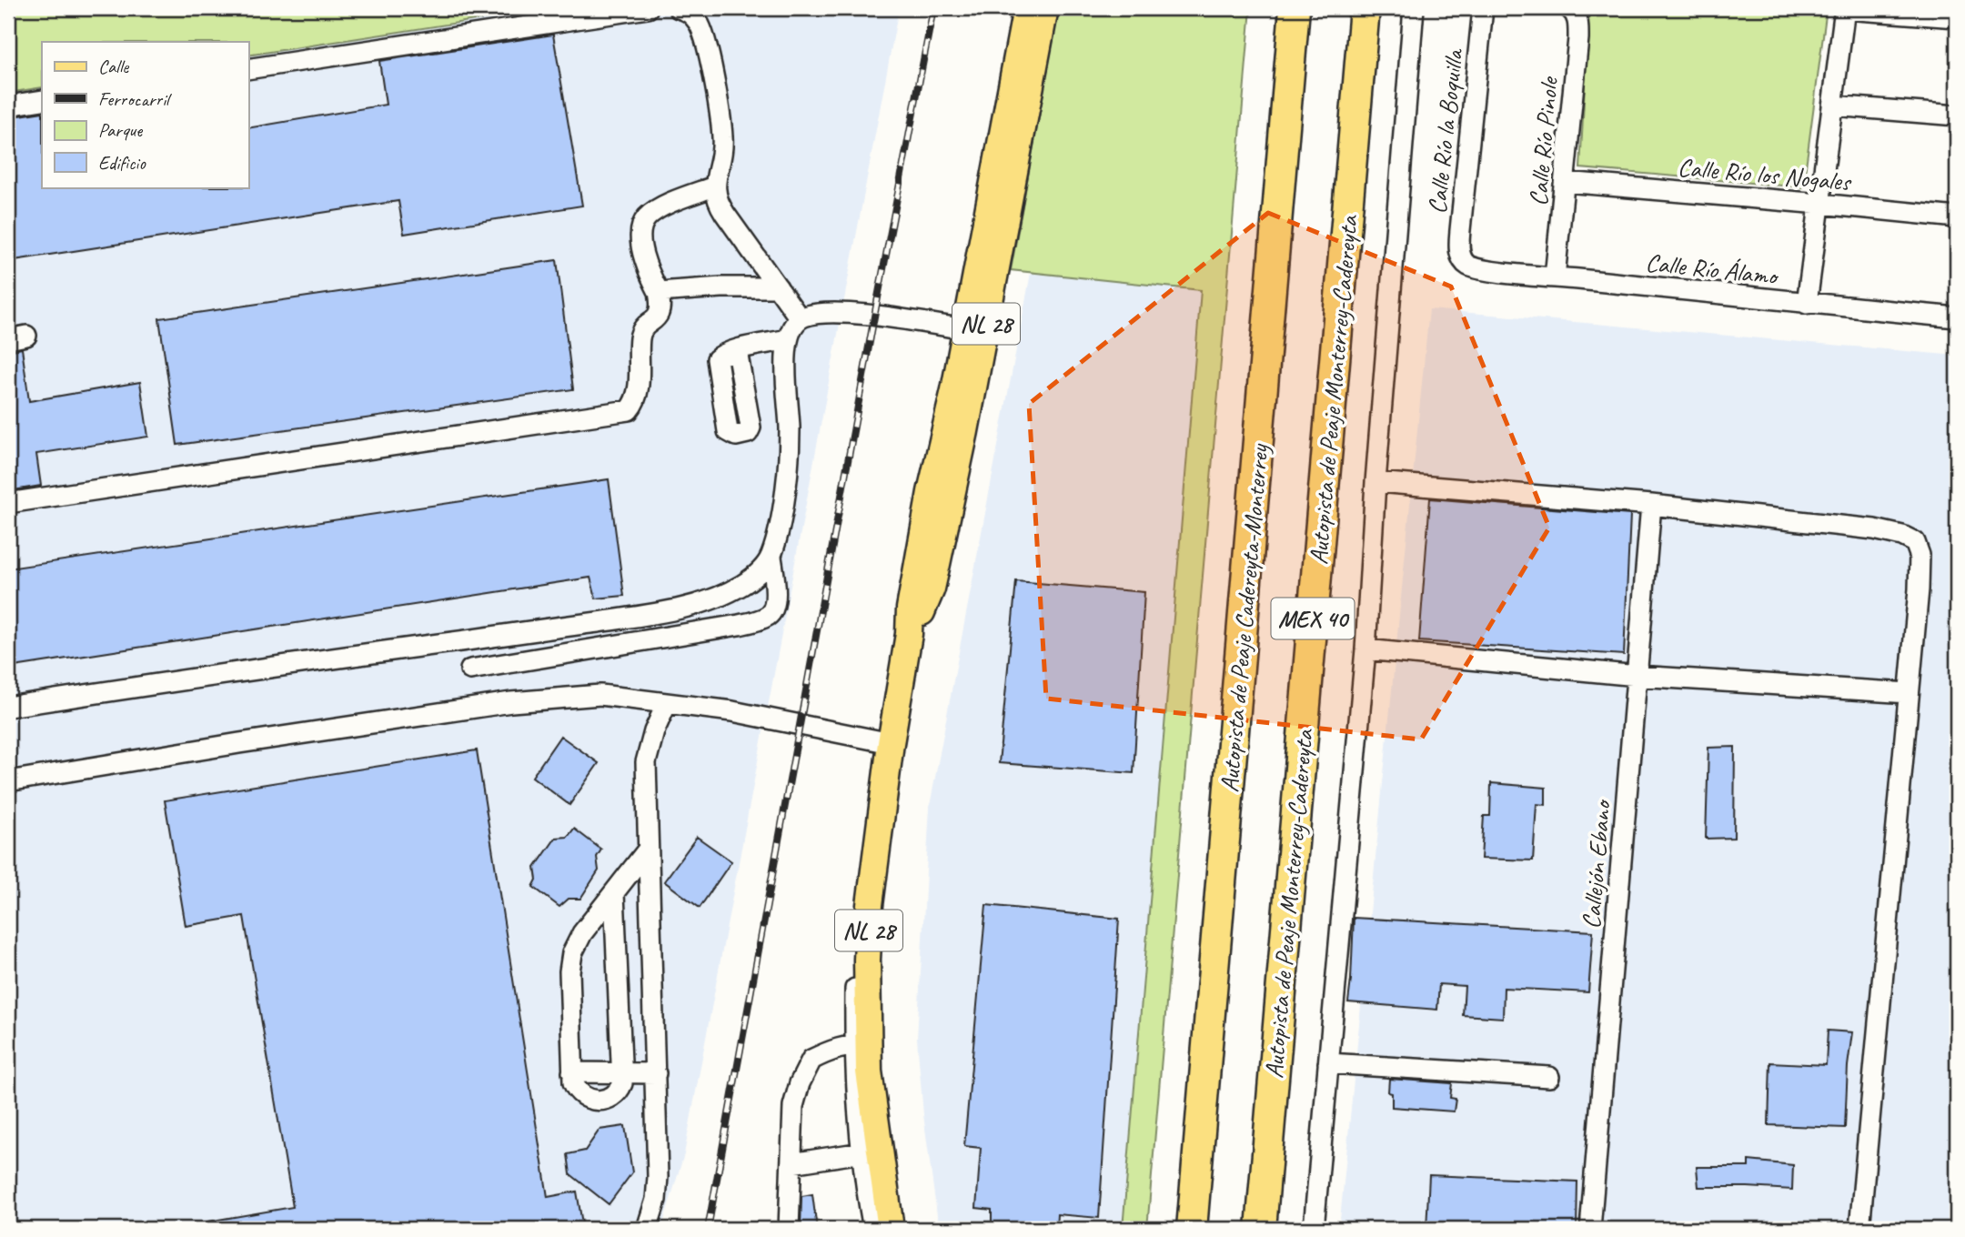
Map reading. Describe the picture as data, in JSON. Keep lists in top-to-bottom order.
{
  "streets": {
    "highway": ["Autopista de Peaje Monterrey-Cadereyta", "Autopista de Peaje Cadereyta-Monterrey", "MEX 40"],
    "main road": ["NL 28"],
    "street": [
      "Calle Río la Boquilla",
      "Calle Río Pinole",
      "Calle Río los Nogales",
      "Calle Río Álamo",
      "Callejón Ebano"
    ]
  },
  "crossings": [
    ["Calle Río la Boquilla", "Calle Río Álamo"],
    ["Calle Río Pinole", "Calle Río los Nogales"],
    ["Calle Río Pinole", "Calle Río Álamo"]
  ],
  "legend": [
    "Calle",
    "Ferrocarril",
    "Parque",
    "Edificio"
  ]
}
